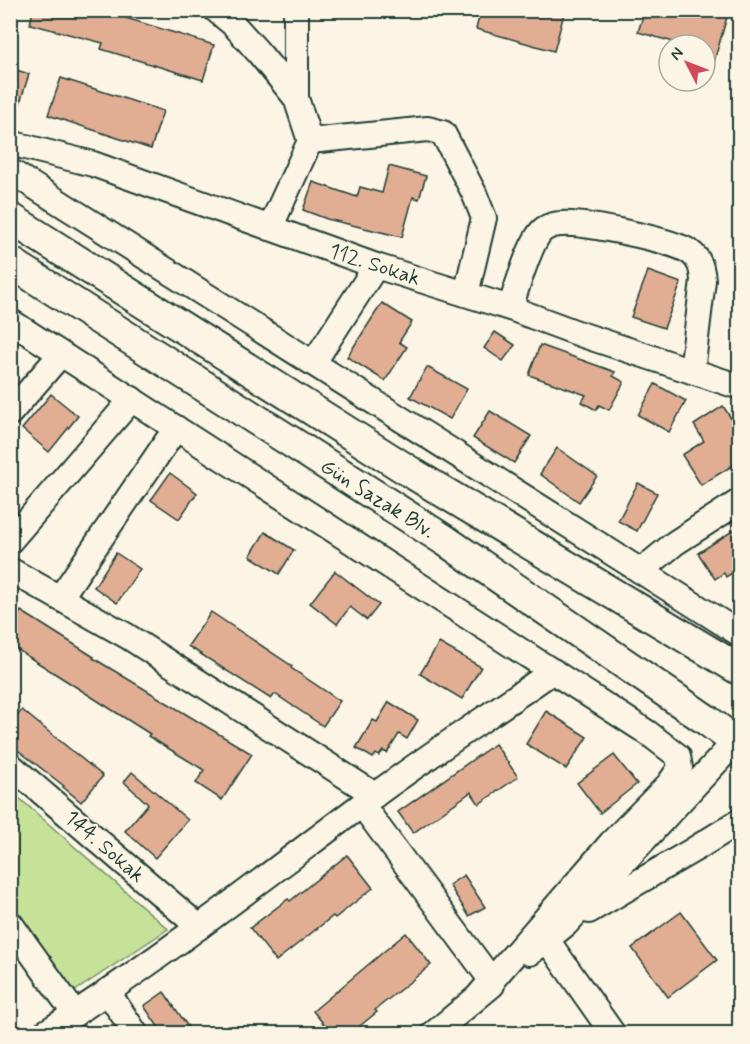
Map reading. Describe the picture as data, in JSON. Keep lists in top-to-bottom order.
{
  "streets": {
    "main road": ["Gün Sazak Blv."],
    "street": ["112. Sokak", "144. Sokak"]
  },
  "north": "top left"
}
